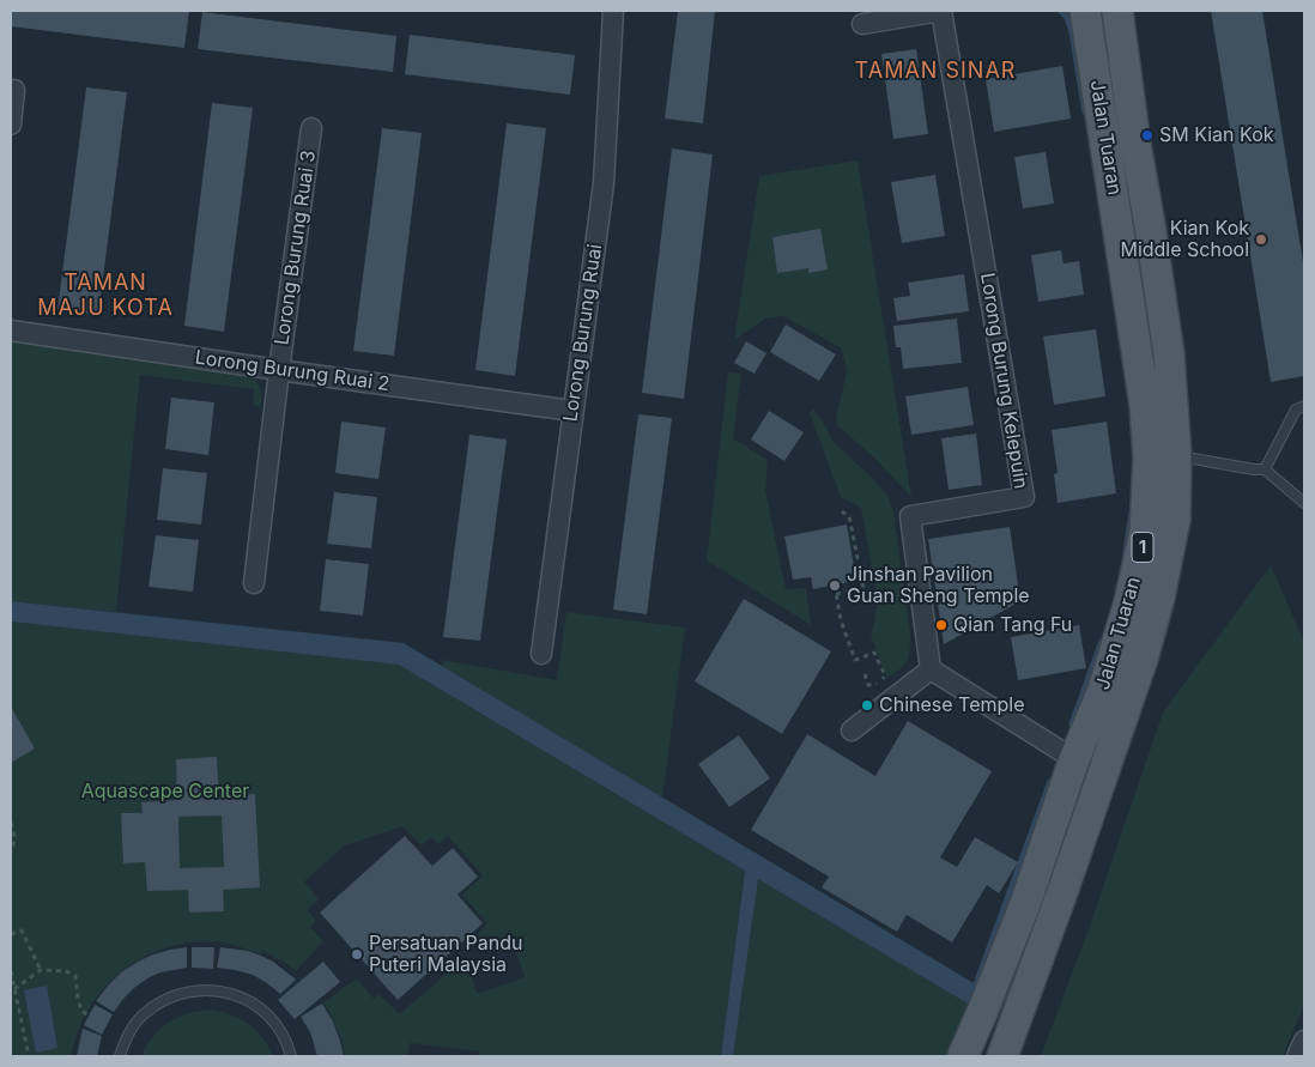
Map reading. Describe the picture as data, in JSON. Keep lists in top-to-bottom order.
{
  "streets": {
    "main road": ["Jalan Tuaran", "1"],
    "street": [
      "Lorong Burung Ruai 3",
      "Lorong Burung Ruai",
      "Lorong Burung Ruai 2",
      "Lorong Burung Kelepuin"
    ]
  },
  "crossings": [
    ["Lorong Burung Ruai 3", "Lorong Burung Ruai 2"],
    ["Lorong Burung Ruai", "Lorong Burung Ruai 2"]
  ],
  "districts": ["TAMAN SINAR", "TAMAN MAJU KOTA"],
  "parks": ["Aquascape Center"],
  "places": [
    "SM Kian Kok",
    "Kian Kok Middle School",
    "Jinshan Pavilion Guan Sheng Temple",
    "Qian Tang Fu",
    "Chinese Temple",
    "Persatuan Pandu Puteri Malaysia"
  ]
}
